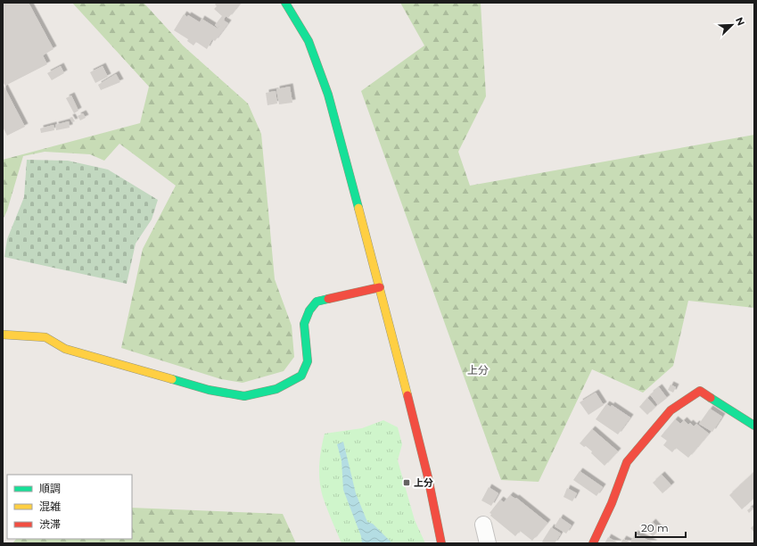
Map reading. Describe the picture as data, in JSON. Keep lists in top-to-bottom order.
{
  "districts": ["上分"],
  "places": {
    "transit": ["上分"]
  },
  "legend": ["順調", "混雑", "渋滞"],
  "scale_bar": "20 m",
  "north": "top right"
}
